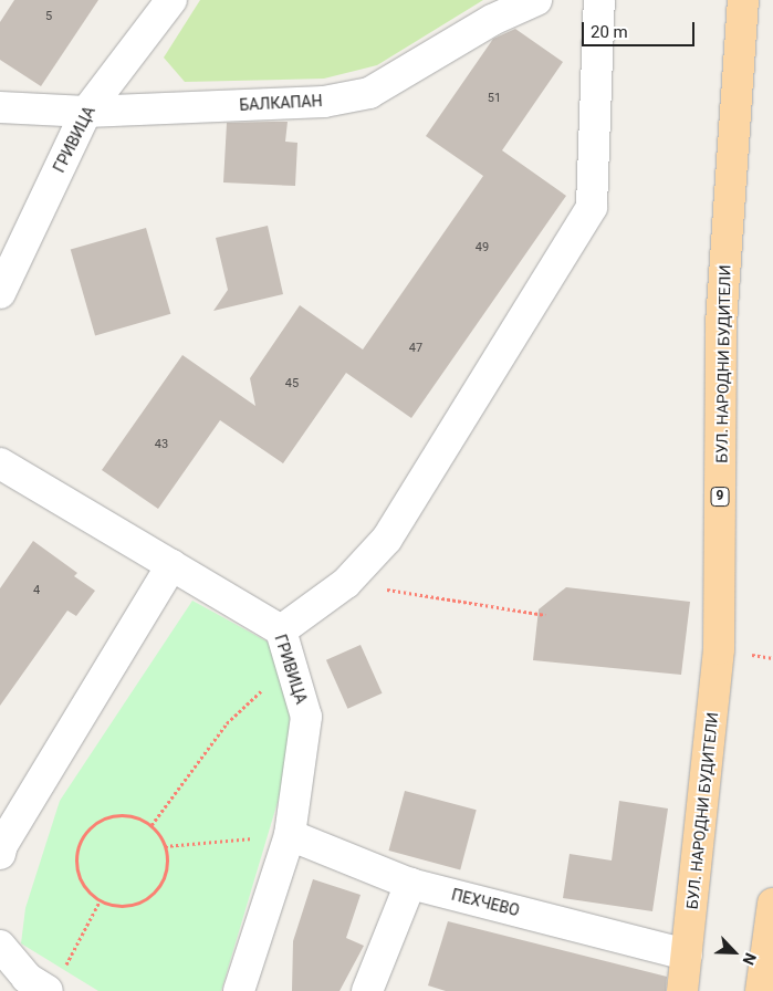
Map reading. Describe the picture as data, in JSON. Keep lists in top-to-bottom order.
{
  "streets": {
    "main road": ["БУЛ. НАРОДНИ БУДИТЕЛИ", "9"],
    "street": ["БАЛКАПАН", "ГРИВИЦА", "ПЕХЧЕВО"]
  },
  "crossings": [
    ["БАЛКАПАН", "ГРИВИЦА"],
    ["ГРИВИЦА", "ПЕХЧЕВО"],
    ["БУЛ. НАРОДНИ БУДИТЕЛИ", "ПЕХЧЕВО"]
  ],
  "house_numbers": [
    "5",
    "51",
    "49",
    "47",
    "45",
    "43",
    "4"
  ],
  "scale_bar": "20 m",
  "north": "bottom right"
}
